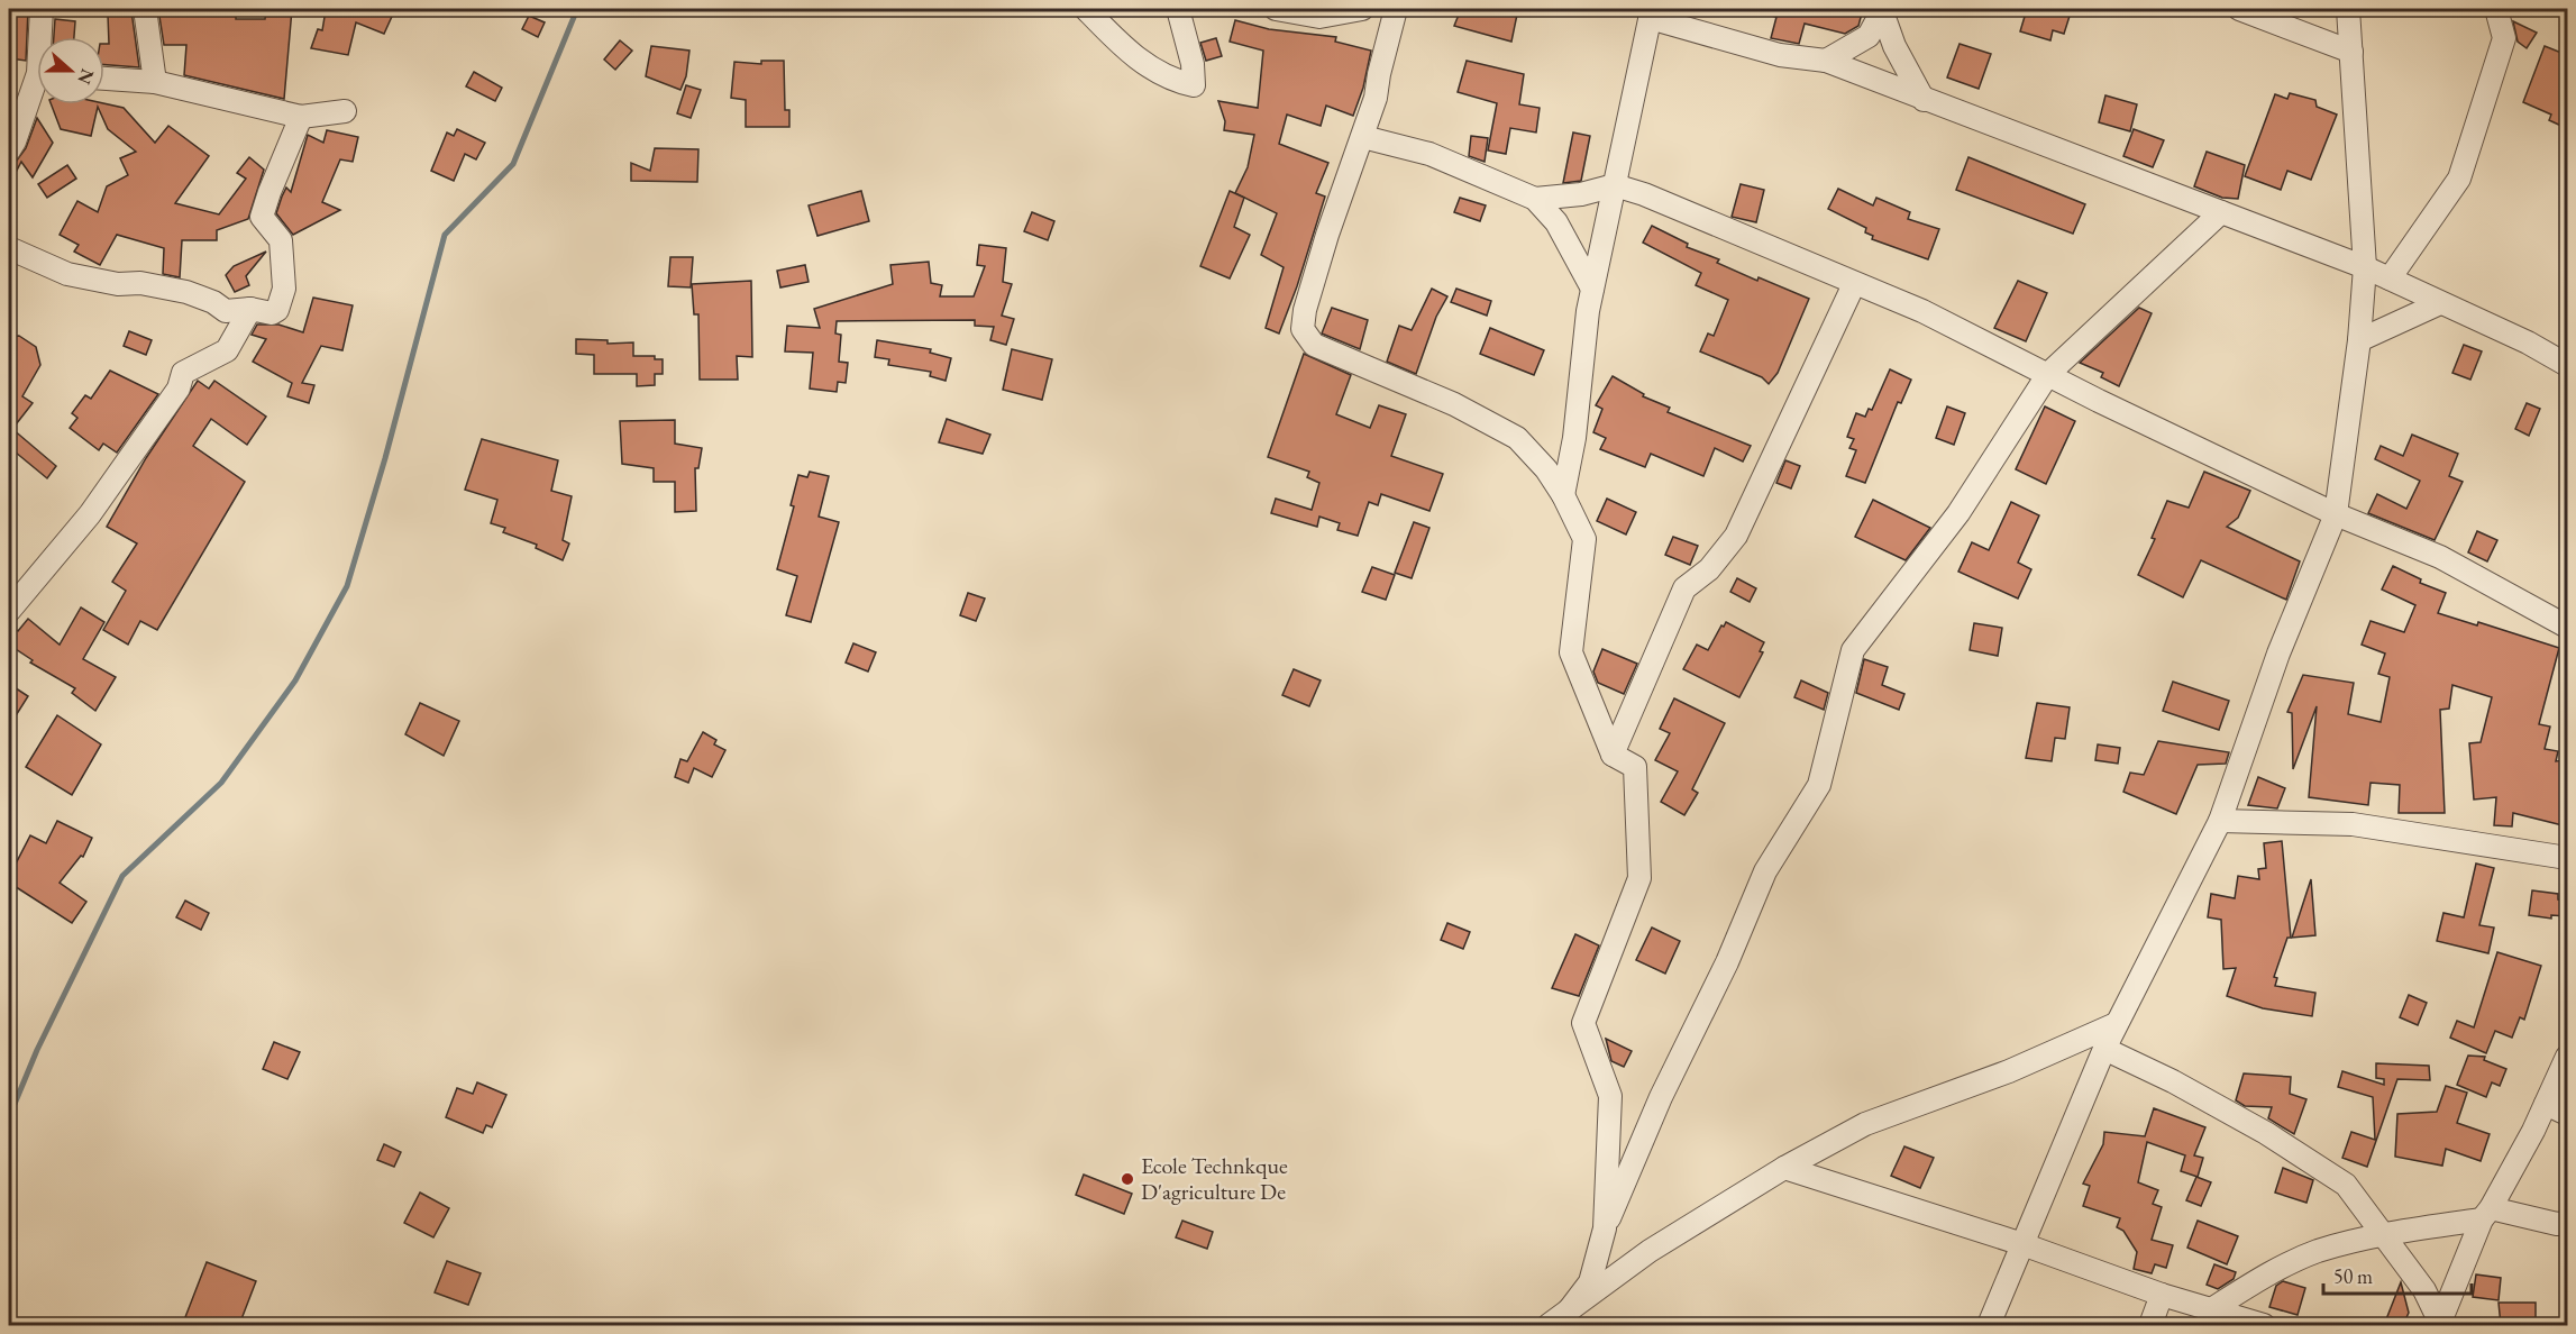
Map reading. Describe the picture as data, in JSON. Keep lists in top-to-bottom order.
{
  "places": ["Ecole Technkque D'agriculture De"],
  "scale_bar": "50 m",
  "north": "right"
}
